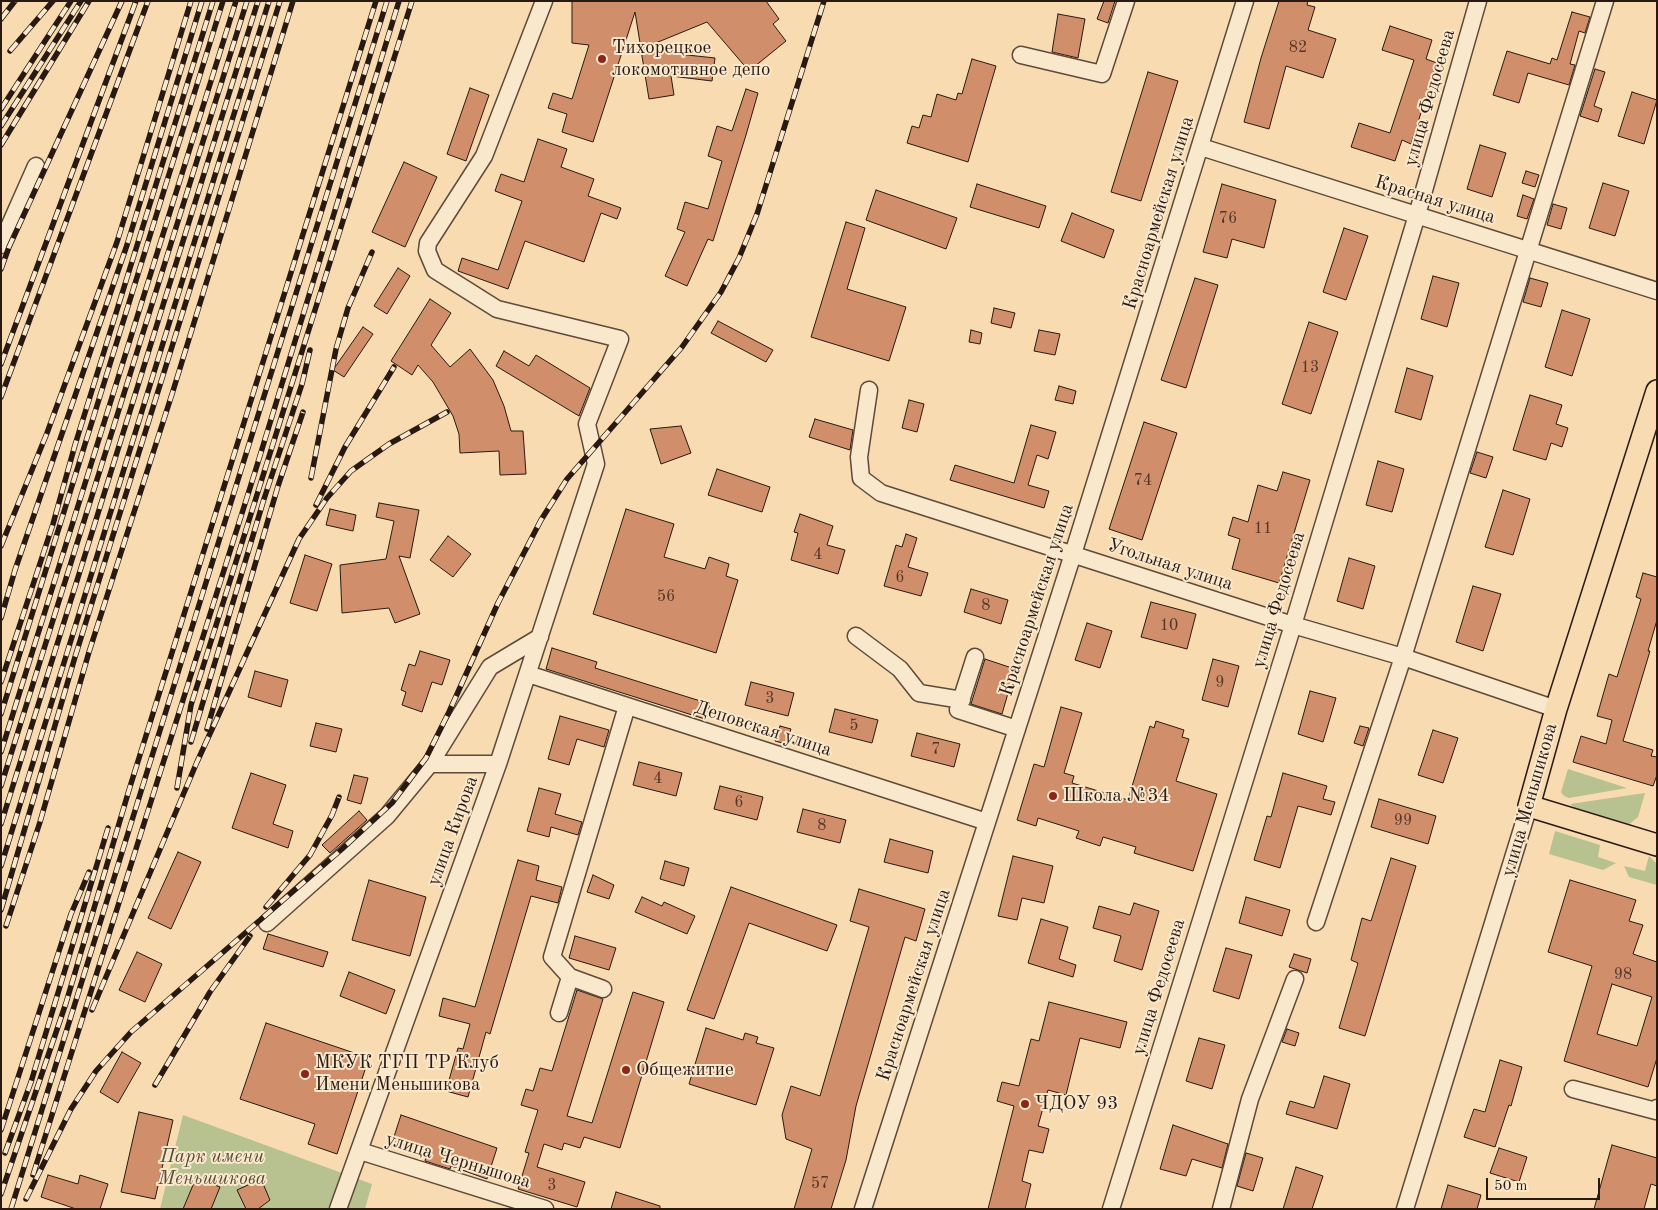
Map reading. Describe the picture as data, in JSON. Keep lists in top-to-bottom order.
{
  "streets": {
    "main road": ["улица Меньшикова"],
    "street": [
      "улица Федосеева",
      "Красная улица",
      "Красноармейская улица",
      "Угольная улица",
      "Деповская улица",
      "улица Кирова",
      "улица Чернышова"
    ]
  },
  "crossings": [
    ["улица Федосеева", "Красная улица"],
    ["улица Федосеева", "Угольная улица"],
    ["Красная улица", "Красноармейская улица"],
    ["Красноармейская улица", "Угольная улица"],
    ["Красноармейская улица", "Деповская улица"],
    ["Угольная улица", "улица Меньшикова"],
    ["Деповская улица", "улица Кирова"],
    ["улица Кирова", "улица Чернышова"]
  ],
  "parks": ["Парк имени Меньшикова"],
  "places": [
    "Тихорецкое локомотивное депо",
    "Школа №34",
    "Общежитие",
    "МКУК ТГП ТР Клуб Имени Меньшикова",
    "ЧДОУ 93"
  ],
  "house_numbers": [
    "82",
    "76",
    "13",
    "74",
    "11",
    "4",
    "6",
    "56",
    "8",
    "10",
    "9",
    "3",
    "5",
    "7",
    "4",
    "6",
    "99",
    "8",
    "98",
    "57",
    "3"
  ],
  "scale_bar": "50 m"
}
